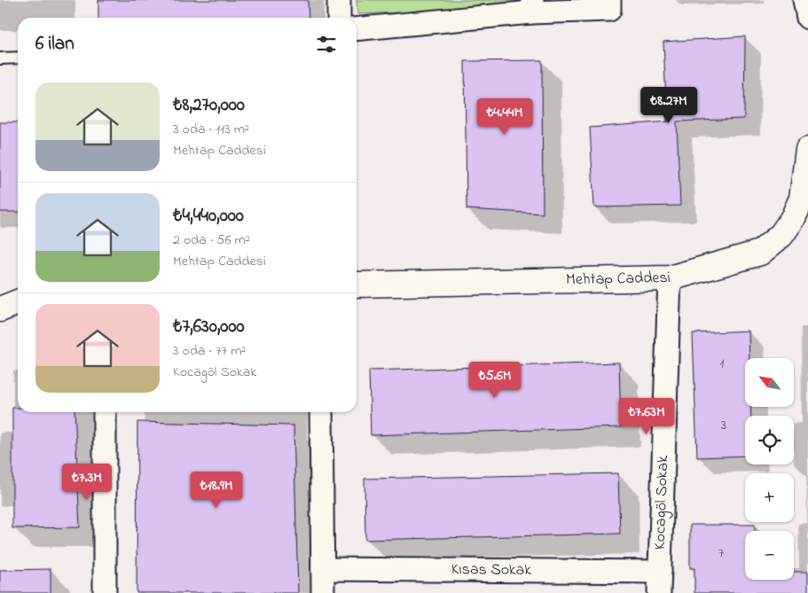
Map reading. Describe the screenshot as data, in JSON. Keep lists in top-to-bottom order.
{
  "streets": {
    "street": ["Mehtap Caddesi", "Kocagöl Sokak", "Kısas Sokak"]
  },
  "crossings": [
    ["Mehtap Caddesi", "Kocagöl Sokak"],
    ["Kocagöl Sokak", "Kısas Sokak"]
  ],
  "house_numbers": ["1", "3", "7"],
  "north": "top left",
  "page": {
    "heading": "6 ilan",
    "list": [
      {
        "name": "₺8,270,000",
        "note": "3 oda · 113 m² · Mehtap Caddesi"
      },
      {
        "name": "₺4,440,000",
        "note": "2 oda · 56 m² · Mehtap Caddesi"
      },
      {
        "name": "₺7,630,000",
        "note": "3 oda · 77 m² · Kocagöl Sokak"
      }
    ],
    "price": [
      "₺8.27M",
      "₺4.44M",
      "₺5.6M",
      "₺7.63M",
      "₺7.3M",
      "₺18.9M"
    ],
    "map_buttons": ["+", "−"]
  }
}
